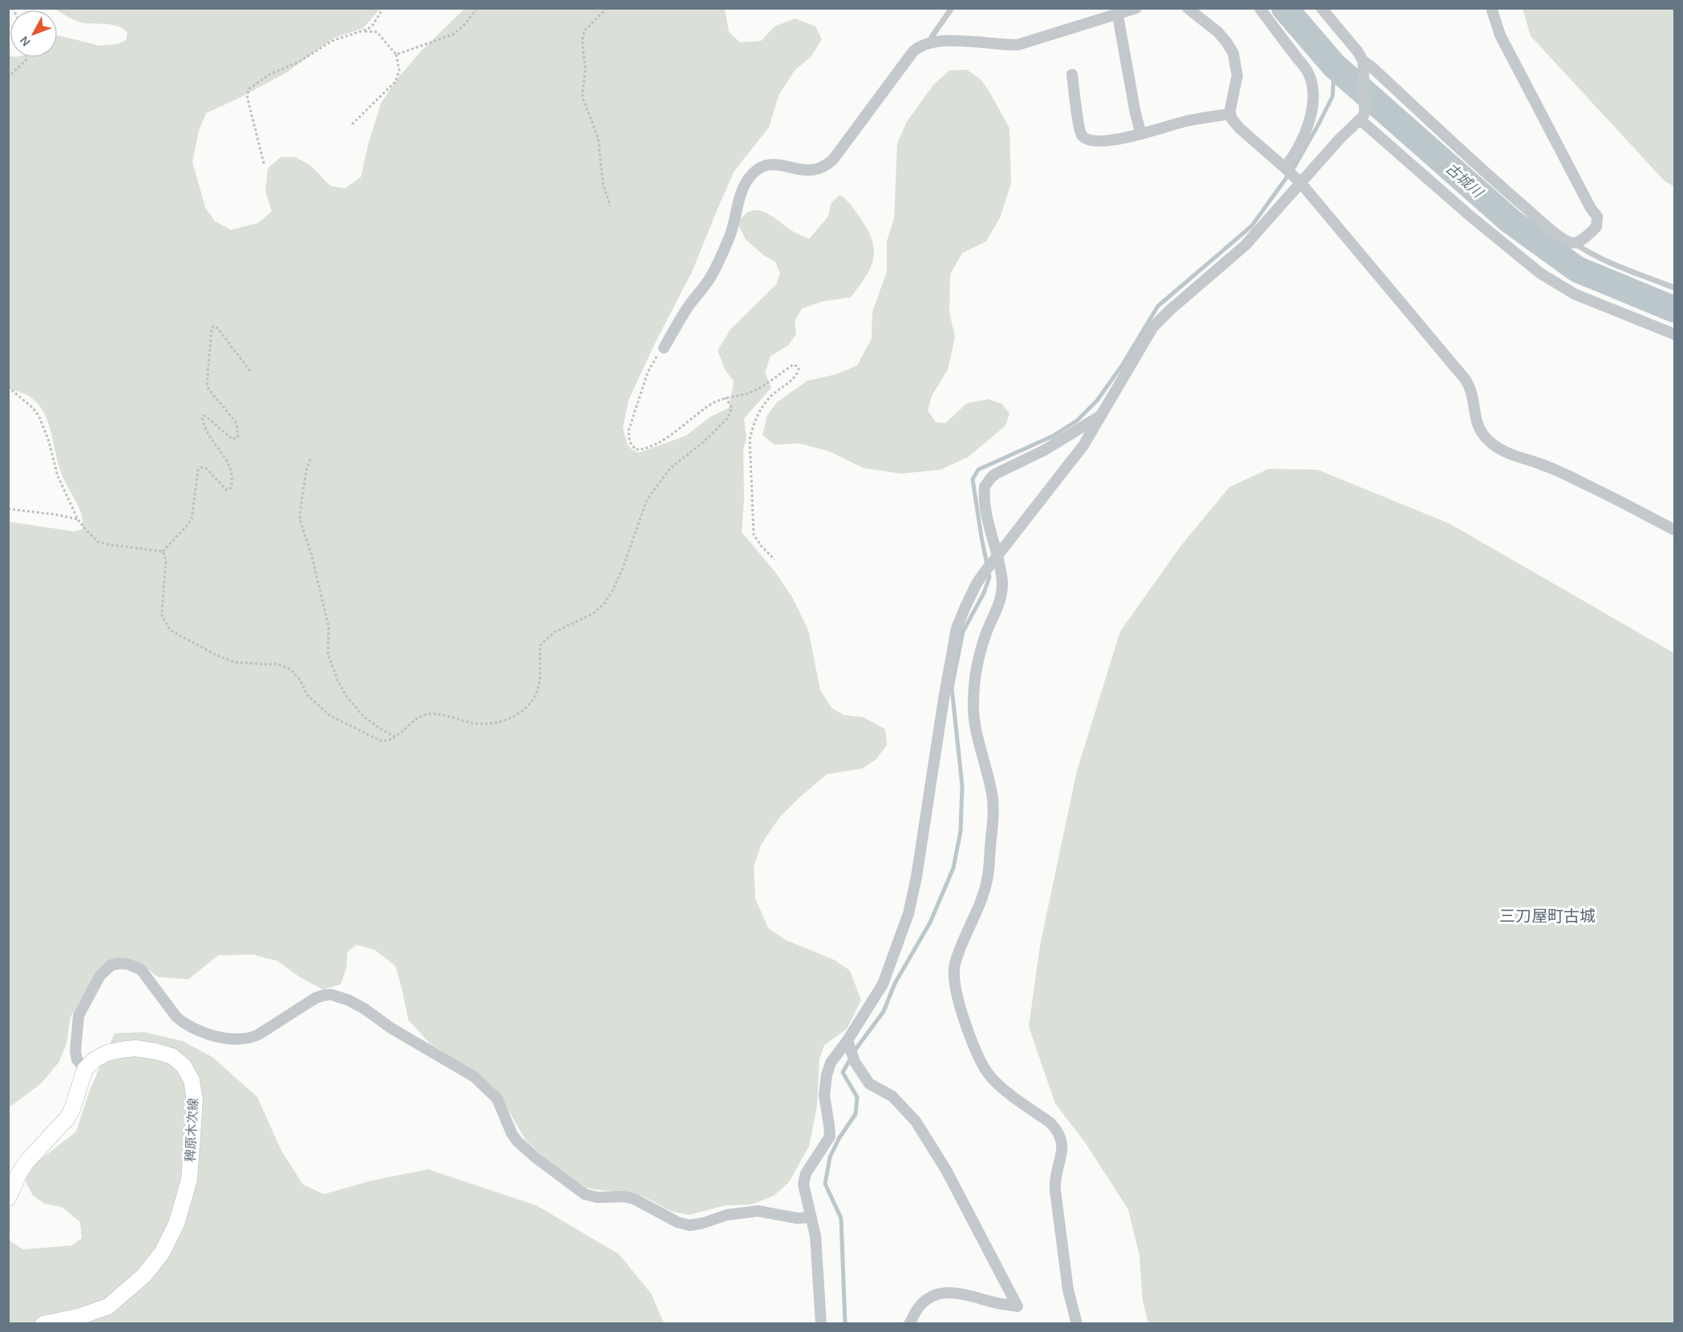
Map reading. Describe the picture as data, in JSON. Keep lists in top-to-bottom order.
{
  "streets": {
    "main road": ["稗原木次線"]
  },
  "districts": ["三刀屋町古城"],
  "water": ["古城川"],
  "north": "bottom left"
}
